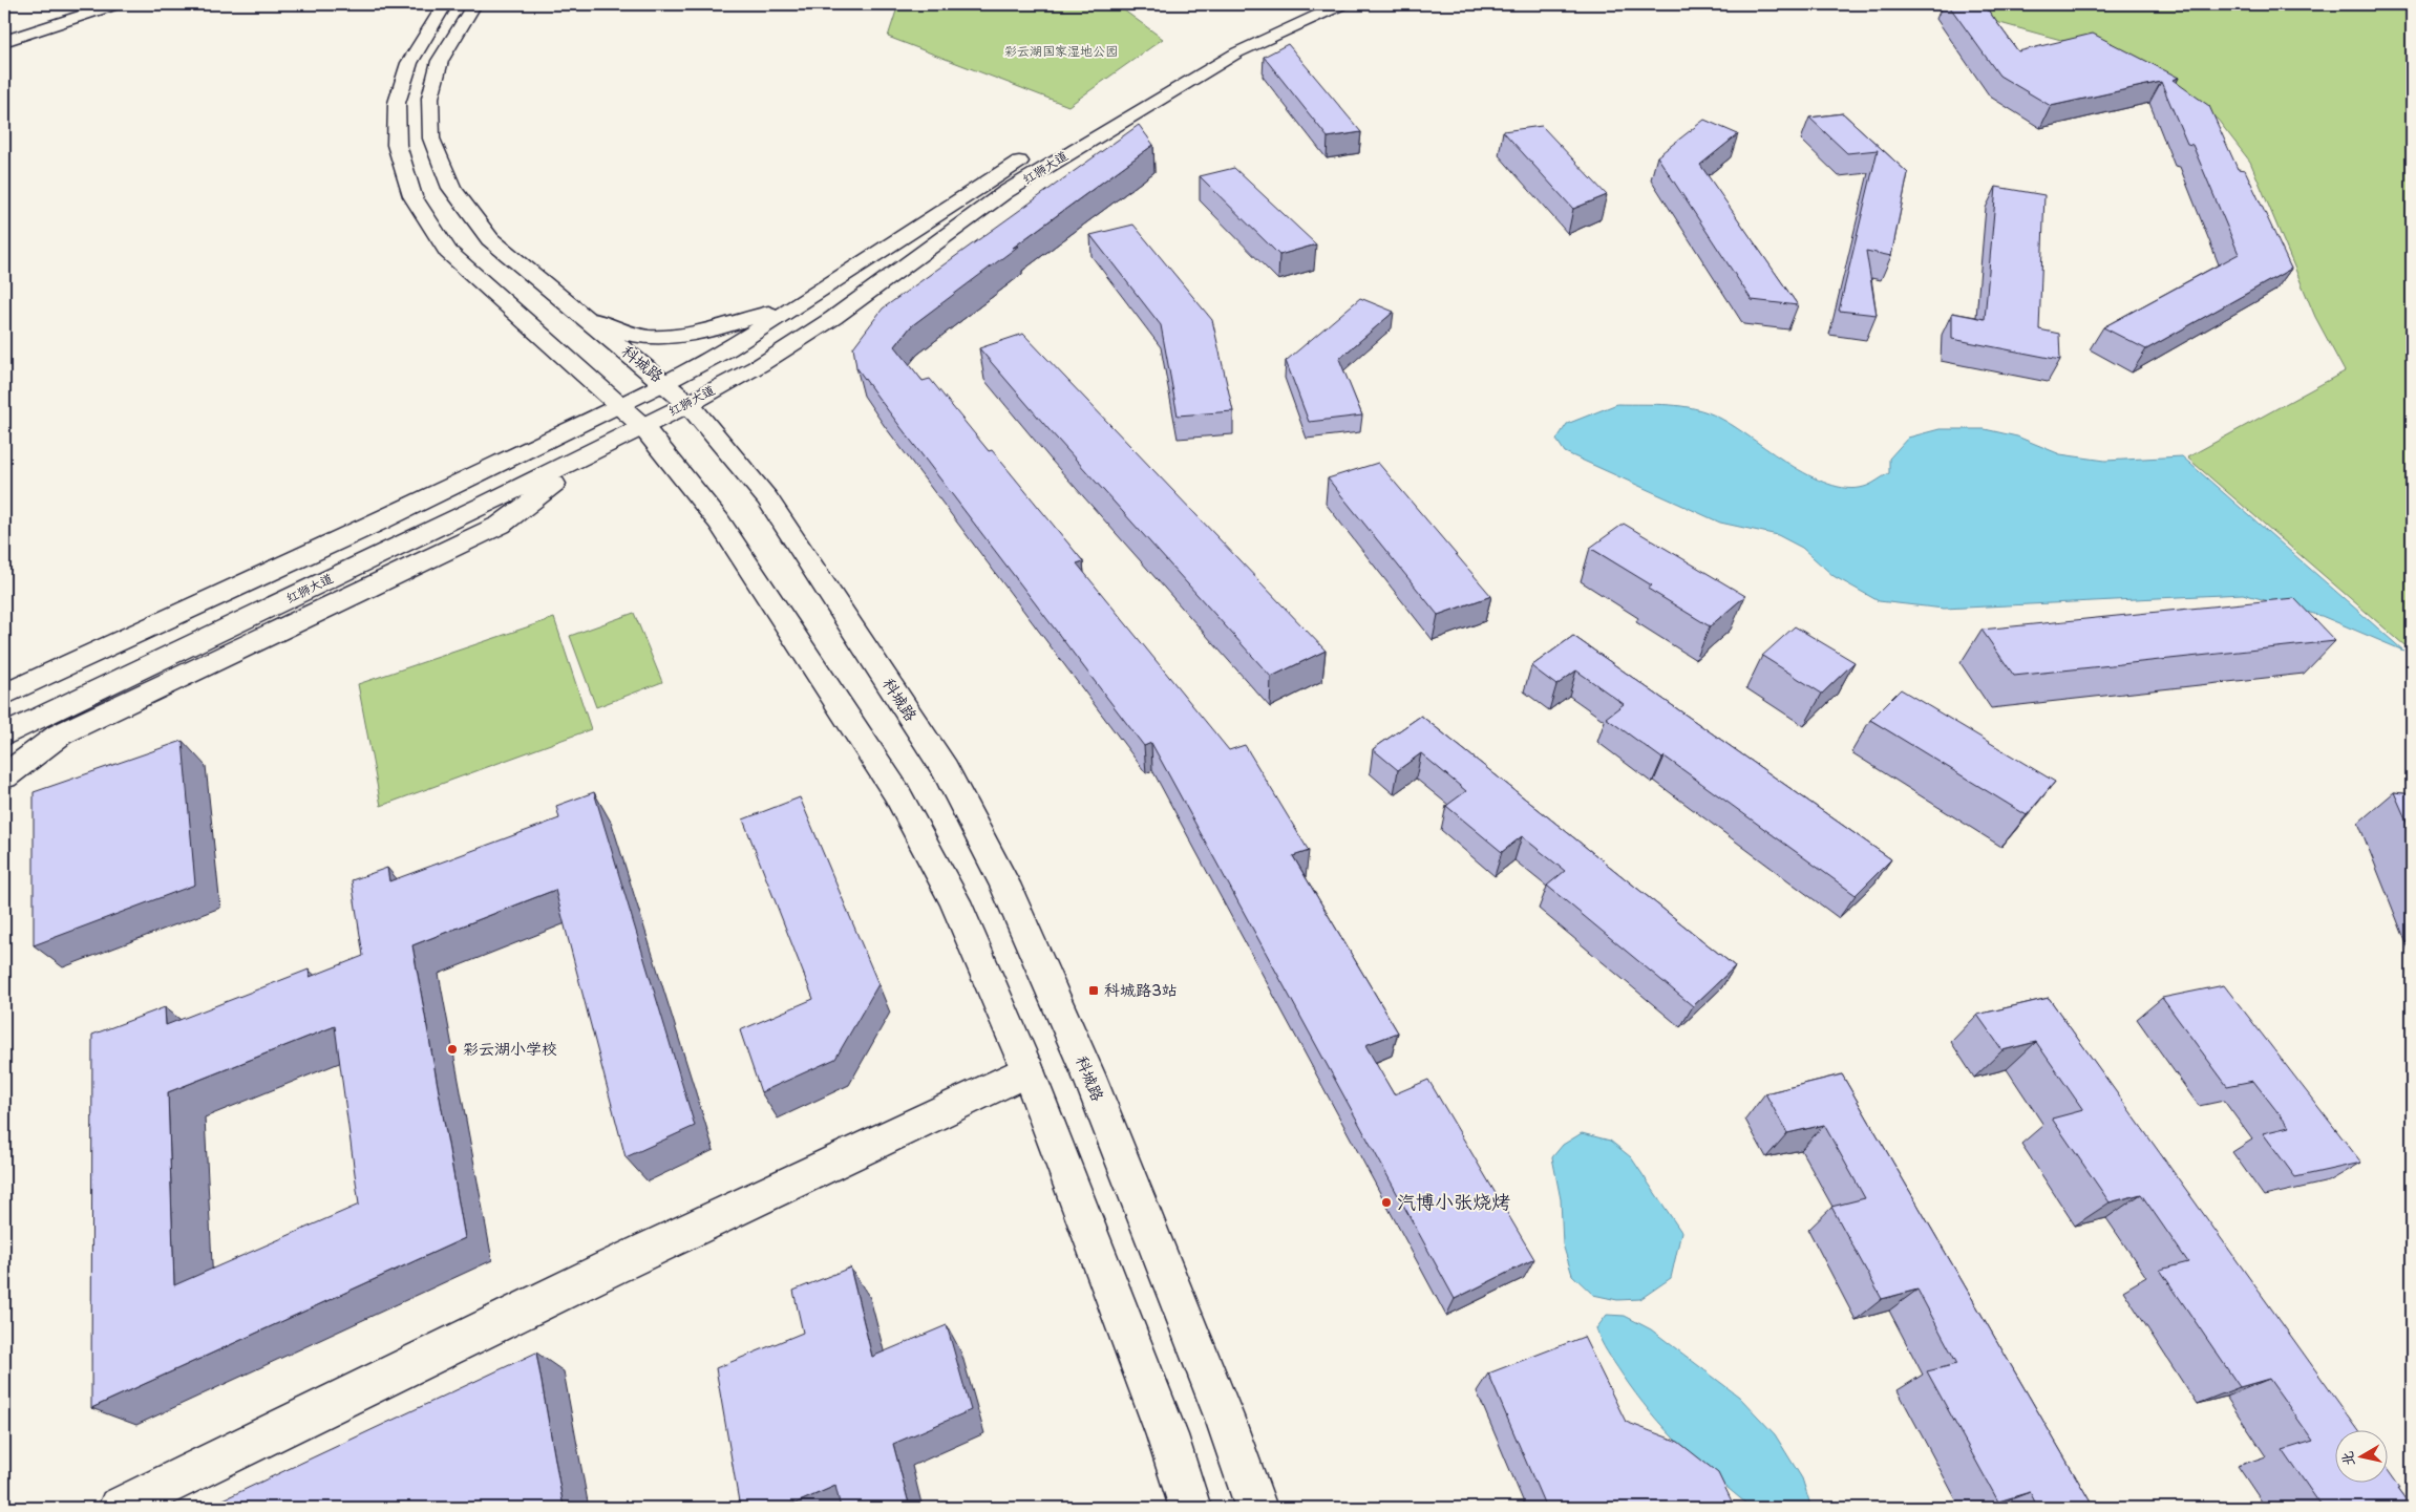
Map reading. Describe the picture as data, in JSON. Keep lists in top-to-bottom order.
{
  "streets": {
    "main road": ["红狮大道", "科城路"]
  },
  "crossings": [
    ["红狮大道", "科城路"]
  ],
  "parks": ["彩云湖国家湿地公园"],
  "places": {
    "transit": ["科城路3站"],
    "other": ["彩云湖小学校", "汽博小张烧烤"]
  },
  "north": "left"
}
